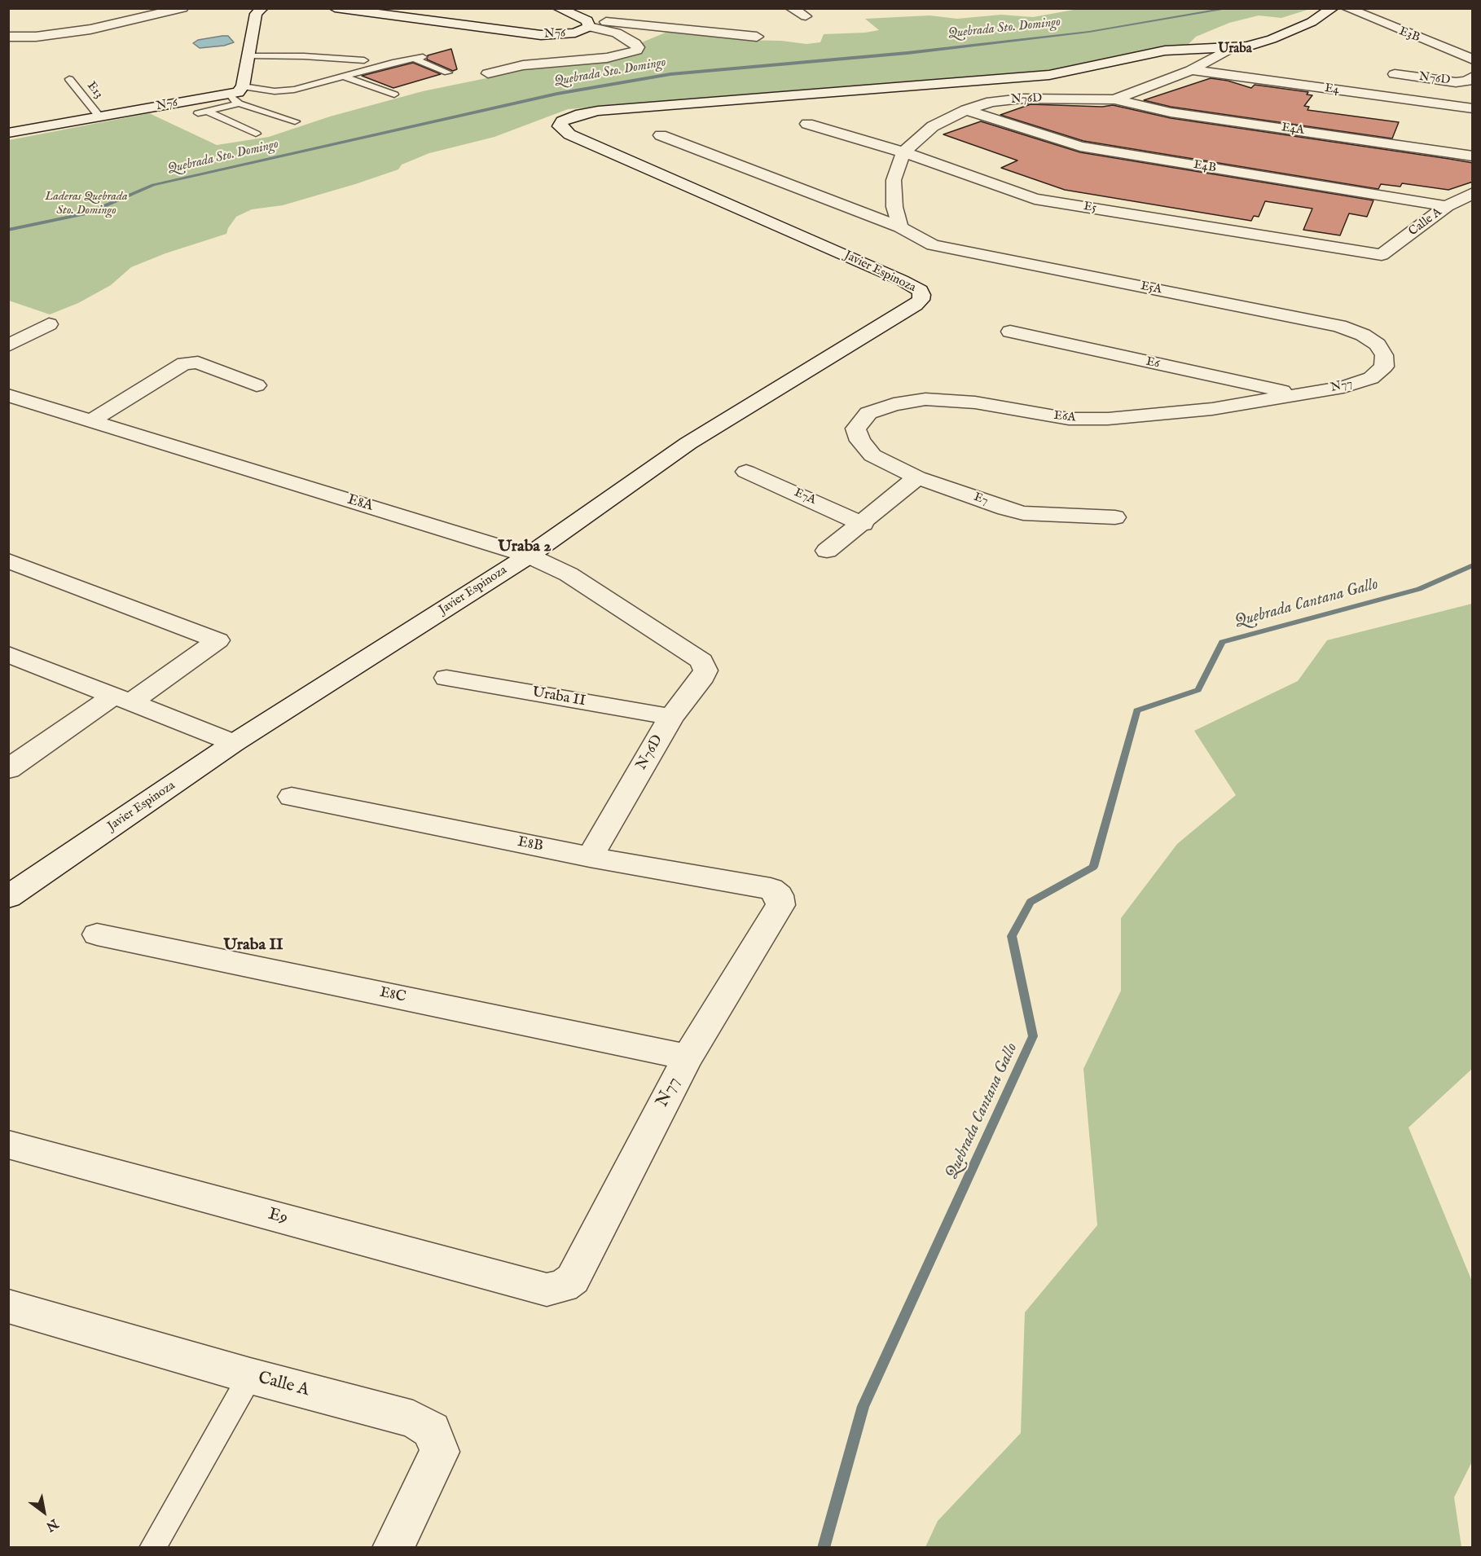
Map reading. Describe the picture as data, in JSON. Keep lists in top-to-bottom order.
{
  "streets": {
    "street": [
      "N76",
      "E3B",
      "N76D",
      "E4",
      "E4A",
      "E4B",
      "E5",
      "Calle A",
      "Javier Espinoza",
      "E5A",
      "E6",
      "N77",
      "E6A",
      "E7A",
      "E7",
      "E8A",
      "Uraba II",
      "E8B",
      "E8C",
      "E9"
    ],
    "lane": ["E13"]
  },
  "crossings": [
    ["N76", "E13"],
    ["N76D", "E4"],
    ["N76D", "E4A"],
    ["N76D", "E4B"],
    ["N76D", "E5"],
    ["N76D", "Javier Espinoza"],
    ["N76D", "E5A"],
    ["N76D", "E8A"],
    ["N76D", "Uraba II"],
    ["N76D", "E8B"],
    ["E4B", "Calle A"],
    ["E5", "Calle A"],
    ["Javier Espinoza", "E8A"],
    ["E5A", "N77"],
    ["E6", "N77"],
    ["E6", "E6A"],
    ["N77", "E6A"],
    ["N77", "E8B"],
    ["N77", "E8C"],
    ["N77", "E9"],
    ["E6A", "E7"]
  ],
  "districts": ["Uraba", "Uraba 2", "Uraba II"],
  "water": ["Quebrada Sto. Domingo", "Quebrada Cantana Gallo"],
  "parks": ["Laderas Quebrada Sto. Domingo"],
  "north": "bottom right"
}
